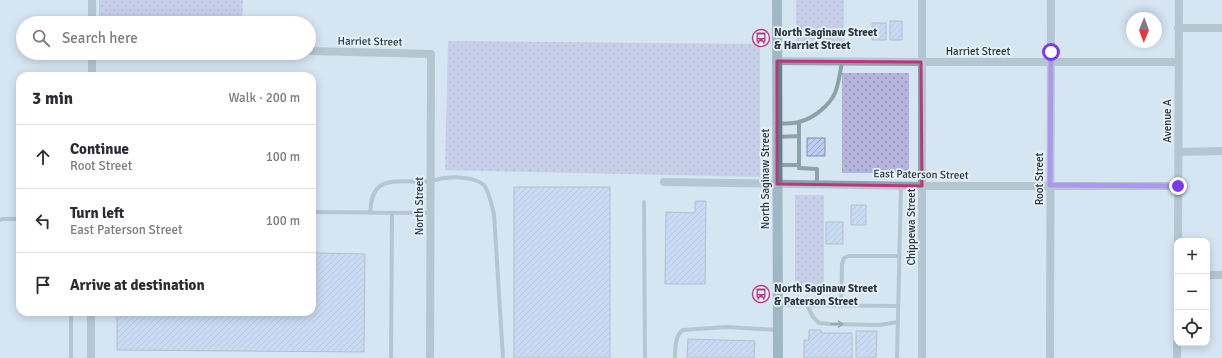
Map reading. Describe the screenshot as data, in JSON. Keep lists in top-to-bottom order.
{
  "streets": {
    "main road": ["North Saginaw Street"],
    "street": [
      "Harriet Street",
      "Avenue A",
      "East Paterson Street",
      "Root Street",
      "North Street",
      "Chippewa Street"
    ]
  },
  "crossings": [
    ["Harriet Street", "Avenue A"],
    ["Harriet Street", "North Saginaw Street"],
    ["Harriet Street", "Root Street"],
    ["Harriet Street", "North Street"],
    ["Harriet Street", "Chippewa Street"],
    ["Avenue A", "East Paterson Street"],
    ["East Paterson Street", "North Saginaw Street"],
    ["East Paterson Street", "Root Street"],
    ["East Paterson Street", "Chippewa Street"]
  ],
  "places": {
    "bus stop": ["North Saginaw Street & Harriet Street", "North Saginaw Street & Paterson Street"]
  },
  "north": "bottom",
  "page": {
    "search": "Search here",
    "heading": ["3 min", "Walk · 200 m"],
    "list": [
      ["Continue", "Root Street", "100 m"],
      ["Turn left", "East Paterson Street", "100 m"],
      "Arrive at destination"
    ],
    "map_buttons": ["+", "−"]
  }
}
